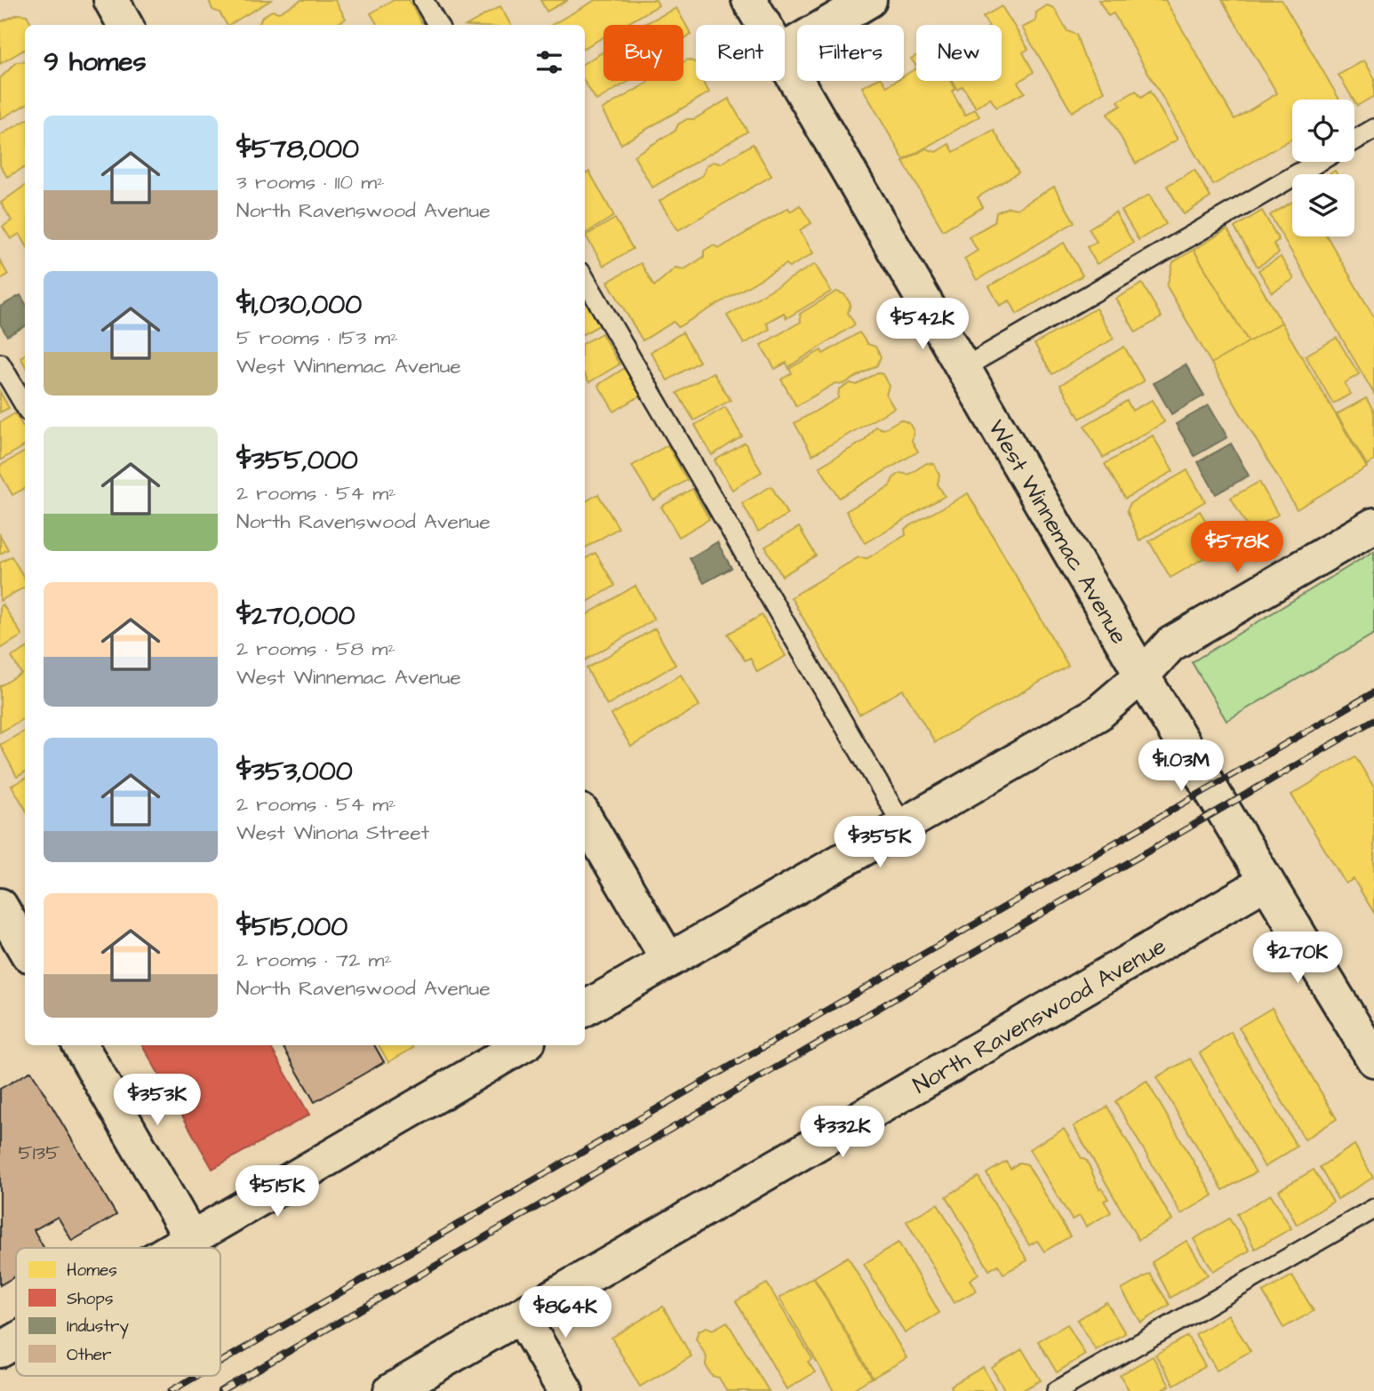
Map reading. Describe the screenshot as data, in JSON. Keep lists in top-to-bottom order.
{
  "streets": {
    "street": ["West Winnemac Avenue", "North Ravenswood Avenue"]
  },
  "crossings": [
    ["West Winnemac Avenue", "North Ravenswood Avenue"]
  ],
  "house_numbers": ["5135"],
  "legend": [
    "Homes",
    "Shops",
    "Industry",
    "Other"
  ],
  "page": {
    "chip": [
      "Buy",
      "Rent",
      "Filters",
      "New"
    ],
    "heading": "9 homes",
    "list": [
      {
        "name": "$578,000",
        "note": "3 rooms · 110 m² · North Ravenswood Avenue"
      },
      {
        "name": "$1,030,000",
        "note": "5 rooms · 153 m² · West Winnemac Avenue"
      },
      {
        "name": "$355,000",
        "note": "2 rooms · 54 m² · North Ravenswood Avenue"
      },
      {
        "name": "$270,000",
        "note": "2 rooms · 58 m² · West Winnemac Avenue"
      },
      {
        "name": "$353,000",
        "note": "2 rooms · 54 m² · West Winona Street"
      },
      {
        "name": "$515,000",
        "note": "2 rooms · 72 m² · North Ravenswood Avenue"
      }
    ],
    "price": [
      "$542K",
      "$578K",
      "$1.03M",
      "$355K",
      "$270K",
      "$353K",
      "$332K",
      "$515K",
      "$864K"
    ]
  }
}
